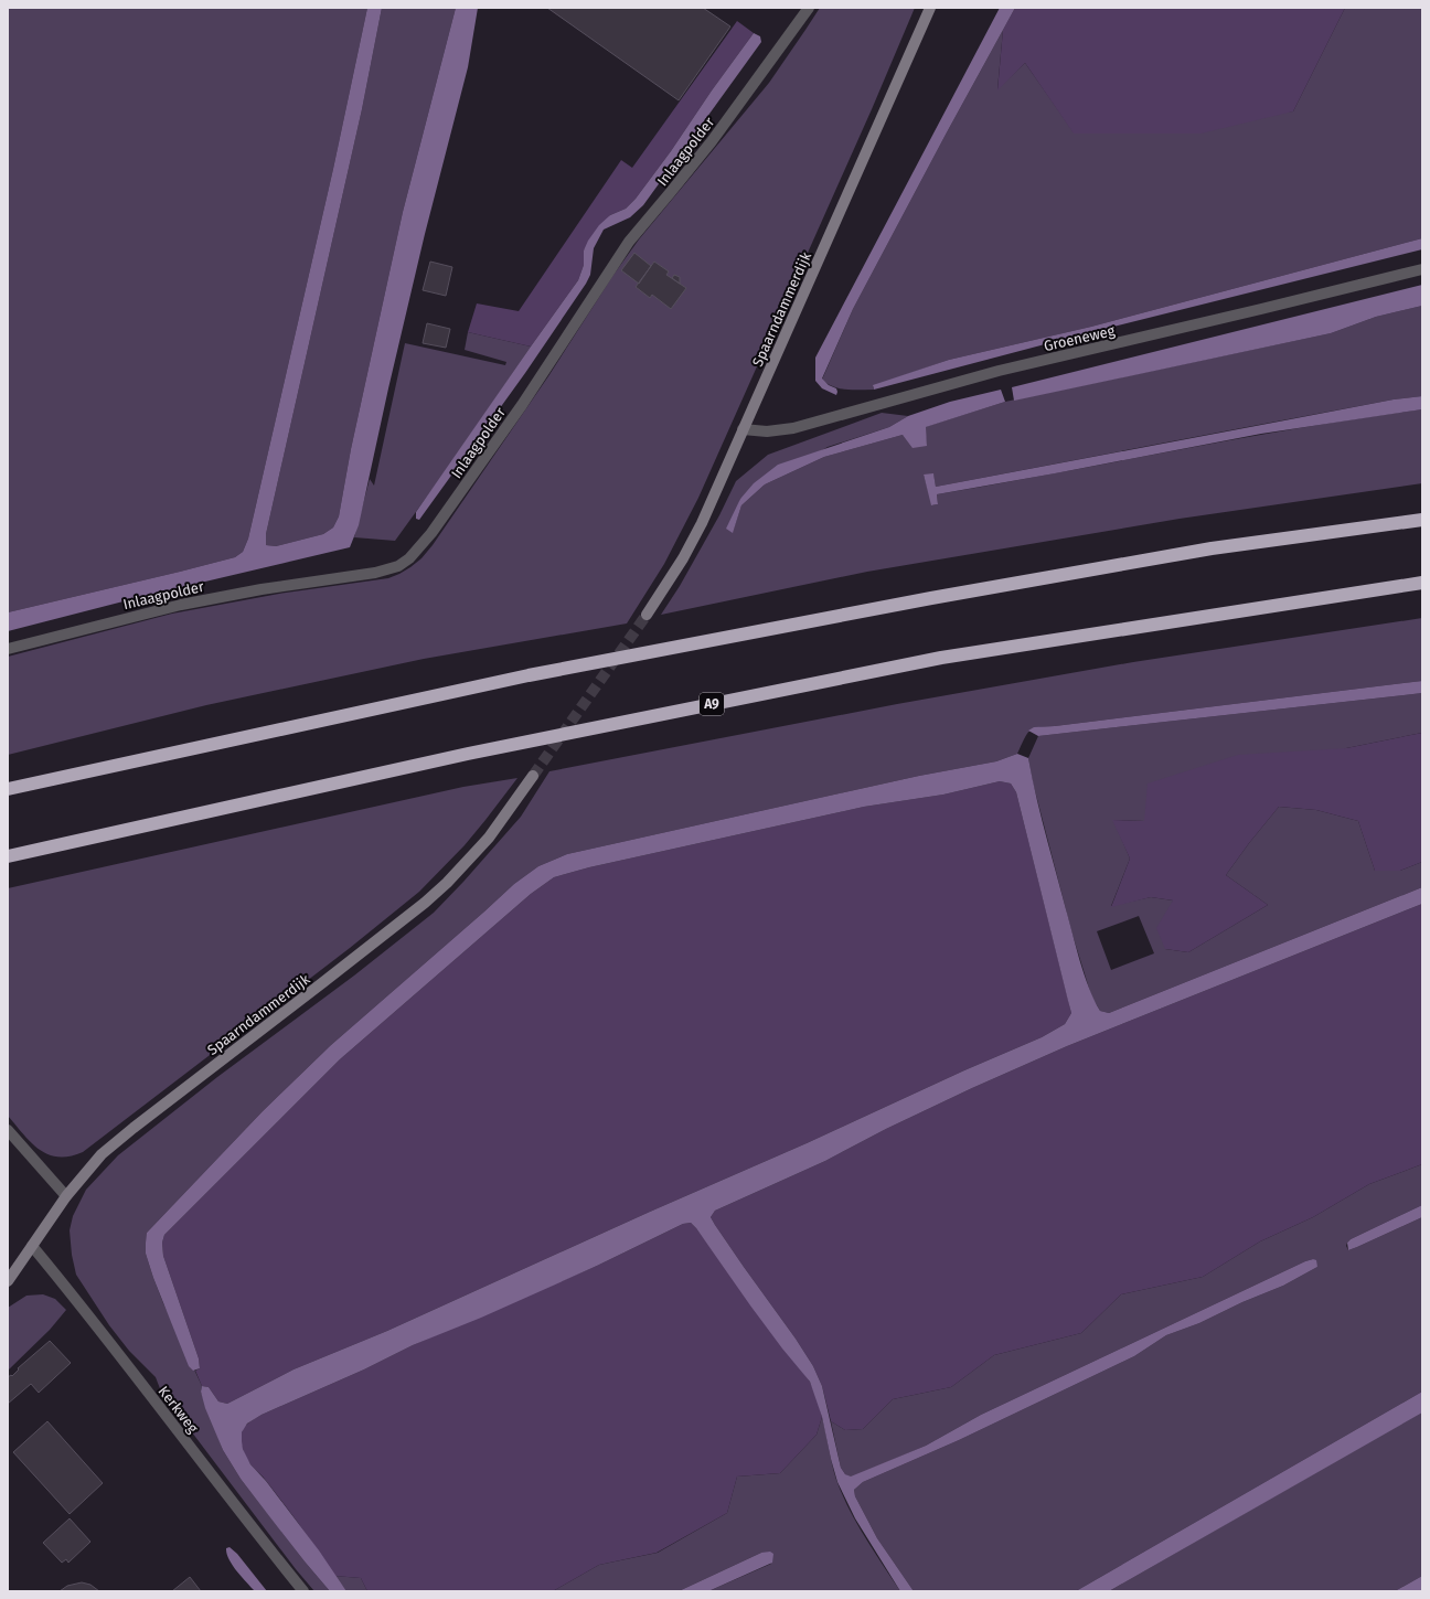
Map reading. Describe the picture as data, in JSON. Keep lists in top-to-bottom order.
{
  "streets": {
    "highway": ["A9"],
    "street": [
      "Inlaagpolder",
      "Spaarndammerdijk",
      "Groeneweg",
      "Kerkweg"
    ]
  },
  "crossings": [
    ["Spaarndammerdijk", "Groeneweg"],
    ["Spaarndammerdijk", "Kerkweg"]
  ]
}
